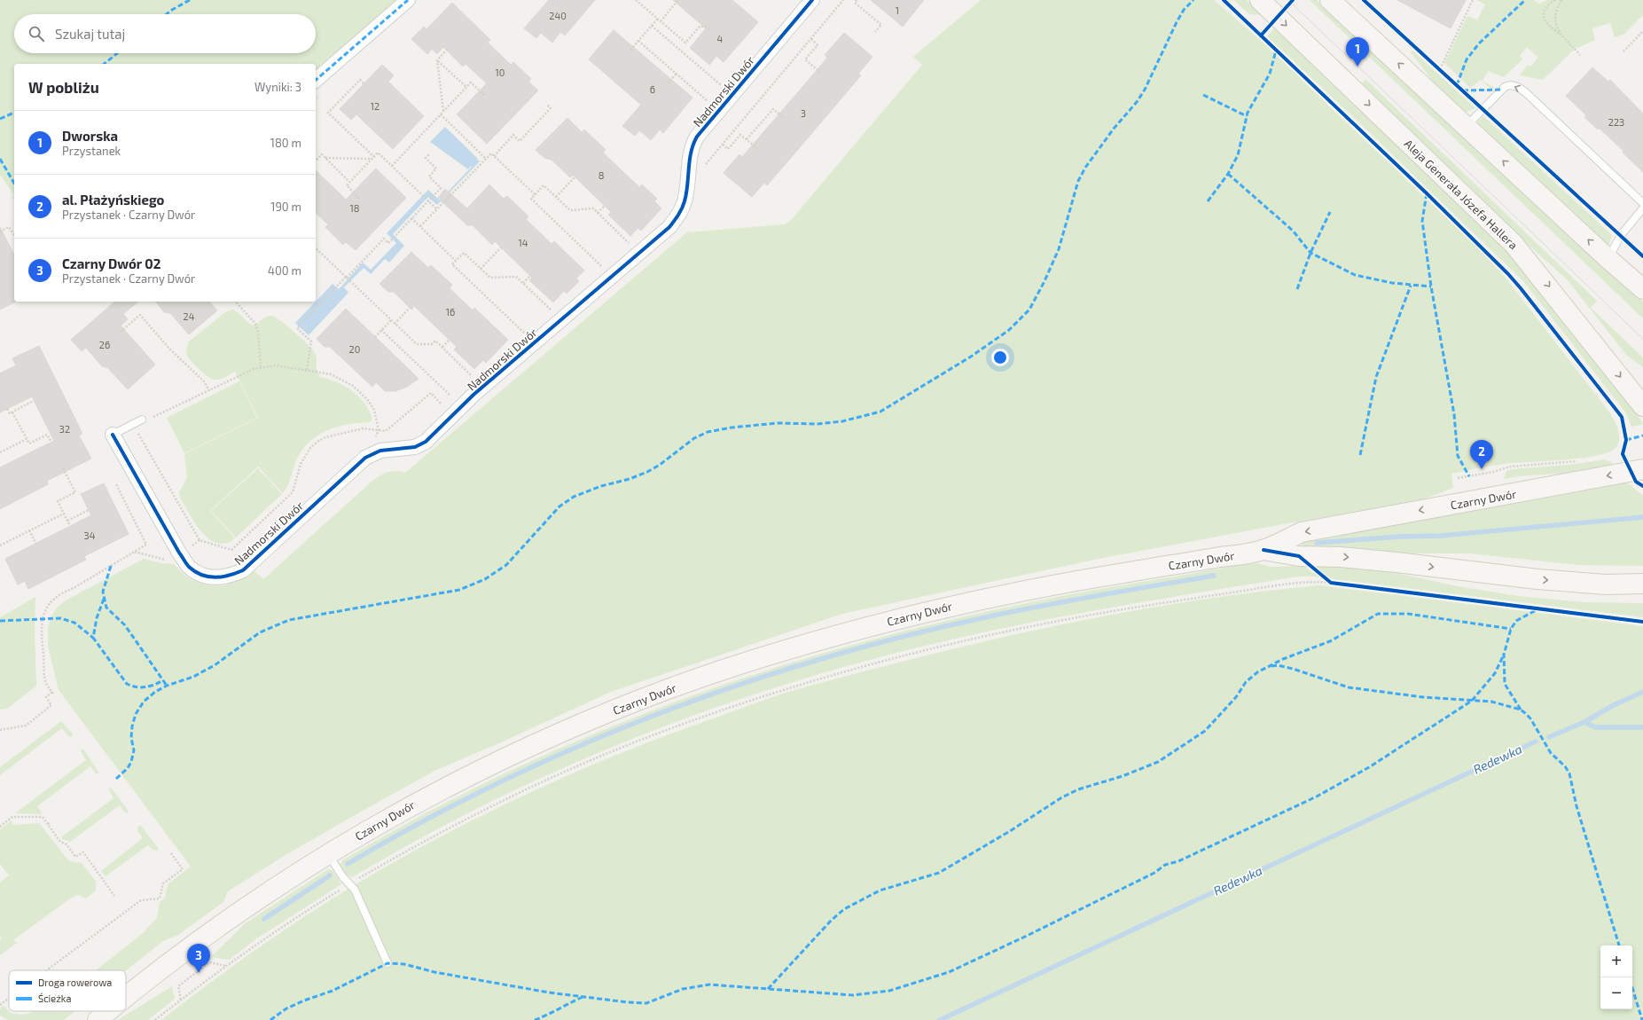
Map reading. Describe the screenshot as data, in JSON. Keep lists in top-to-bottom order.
{
  "streets": {
    "main road": ["Aleja Generała Józefa Hallera", "Czarny Dwór"],
    "street": ["Nadmorski Dwór"]
  },
  "water": ["Redewka"],
  "house_numbers": [
    "1",
    "240",
    "4",
    "10",
    "6",
    "12",
    "3",
    "223",
    "8",
    "18",
    "14",
    "16",
    "24",
    "26",
    "20",
    "32",
    "34"
  ],
  "legend": ["Droga rowerowa", "Ścieżka"],
  "page": {
    "search": "Szukaj tutaj",
    "pins": ["1", "2", "3"],
    "heading": ["W pobliżu", "Wyniki: 3"],
    "list": [
      {
        "mark": "1",
        "name": "Dworska",
        "note": "Przystanek",
        "value": "180 m"
      },
      {
        "mark": "2",
        "name": "al. Płażyńskiego",
        "note": "Przystanek · Czarny Dwór",
        "value": "190 m"
      },
      {
        "mark": "3",
        "name": "Czarny Dwór 02",
        "note": "Przystanek · Czarny Dwór",
        "value": "400 m"
      }
    ],
    "map_buttons": ["+", "−"]
  }
}
